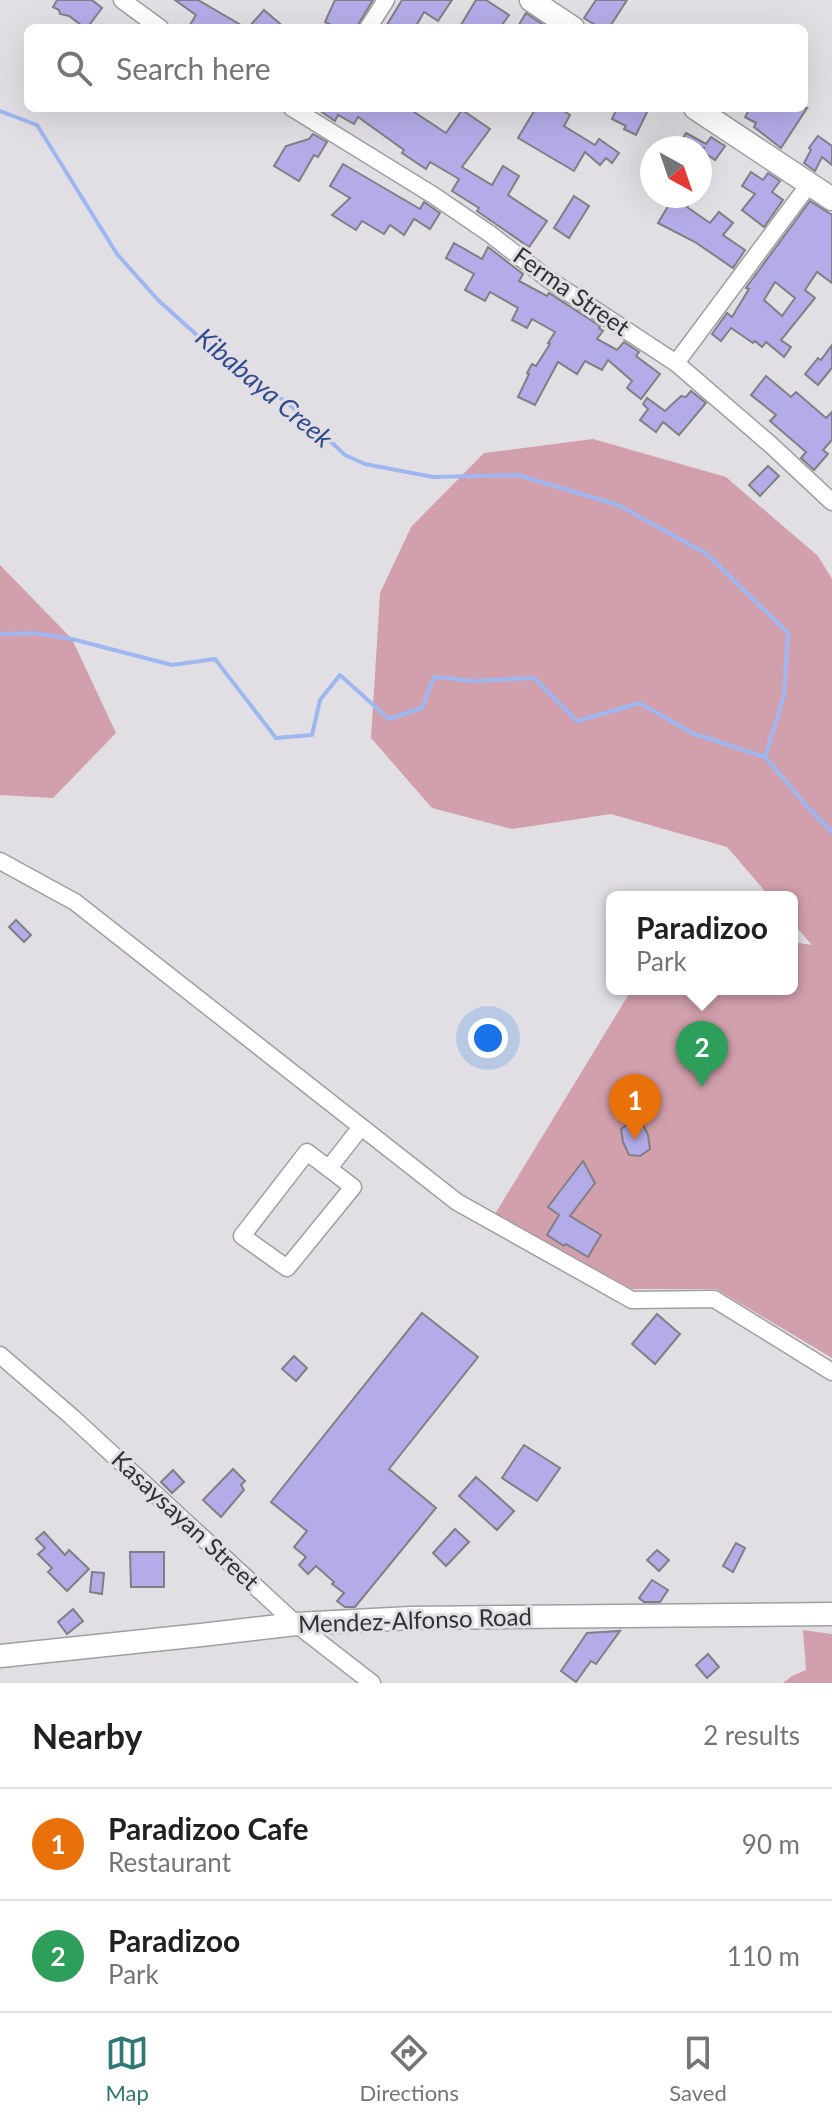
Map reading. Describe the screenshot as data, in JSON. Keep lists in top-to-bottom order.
{
  "streets": {
    "main road": ["Mendez-Alfonso Road"],
    "street": ["Ferma Street", "Kasaysayan Street"]
  },
  "crossings": [
    ["Kasaysayan Street", "Mendez-Alfonso Road"]
  ],
  "water": ["Kibabaya Creek"],
  "north": "bottom right",
  "page": {
    "search": "Search here",
    "popup": ["Paradizoo", "Park"],
    "pins": ["2", "1"],
    "heading": ["Nearby", "2 results"],
    "list": [
      {
        "mark": "1",
        "name": "Paradizoo Cafe",
        "note": "Restaurant",
        "value": "90 m"
      },
      {
        "mark": "2",
        "name": "Paradizoo",
        "note": "Park",
        "value": "110 m"
      }
    ],
    "nav": ["Map", "Directions", "Saved"]
  }
}
